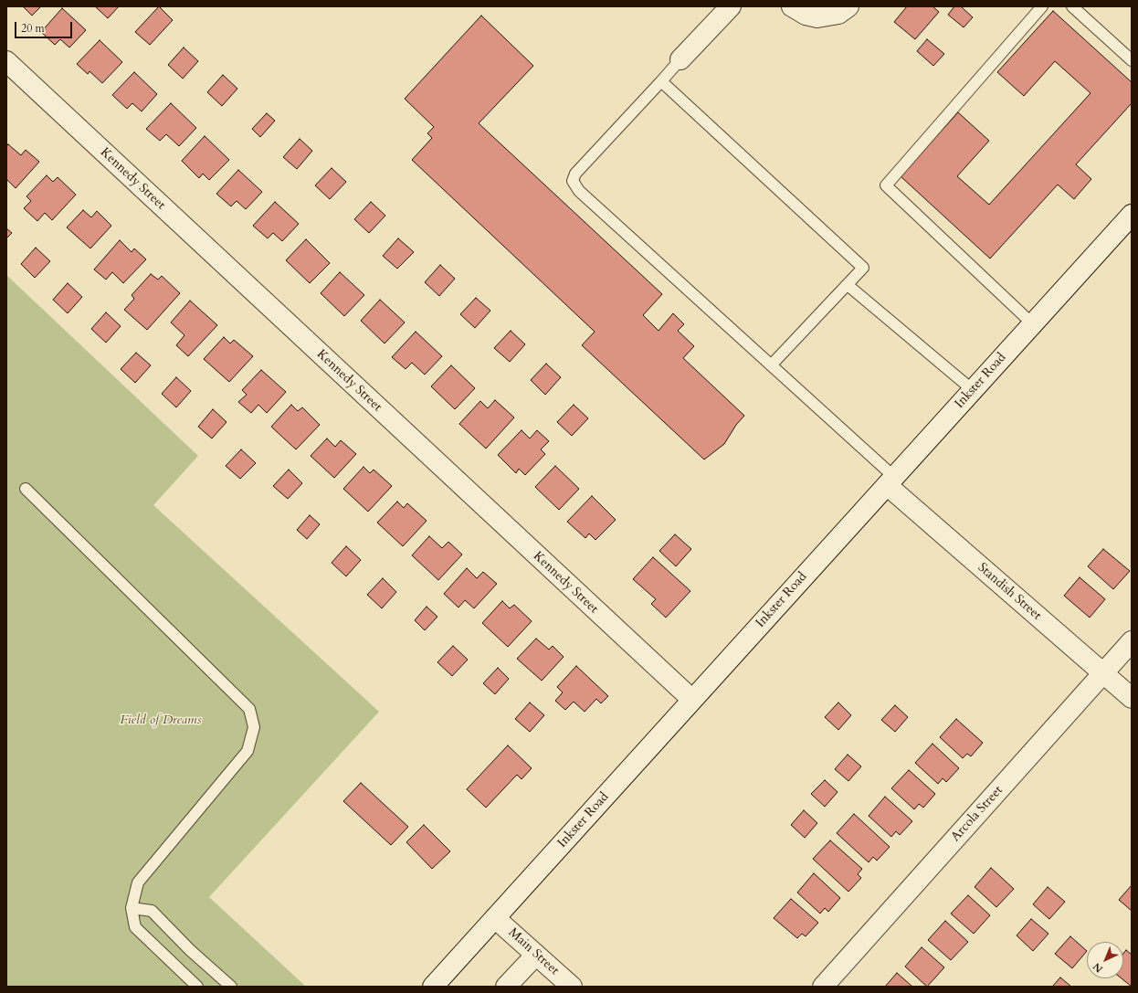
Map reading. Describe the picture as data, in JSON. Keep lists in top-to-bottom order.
{
  "streets": {
    "street": [
      "Kennedy Street",
      "Inkster Road",
      "Standish Street",
      "Arcola Street",
      "Main Street"
    ]
  },
  "crossings": [
    ["Kennedy Street", "Inkster Road"],
    ["Inkster Road", "Standish Street"],
    ["Inkster Road", "Main Street"],
    ["Standish Street", "Arcola Street"]
  ],
  "parks": ["Field of Dreams"],
  "scale_bar": "20 m",
  "north": "bottom left"
}
